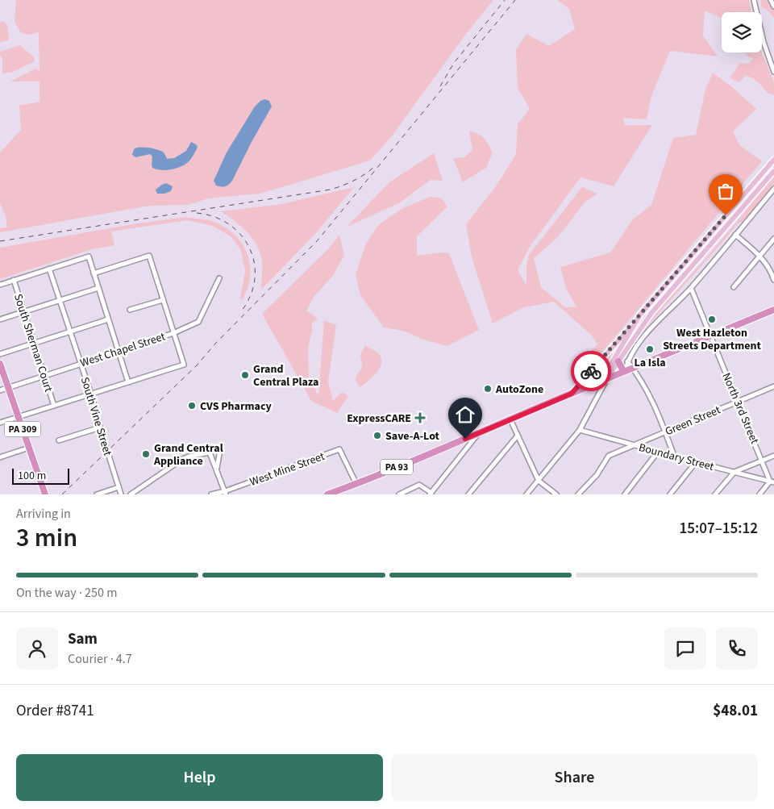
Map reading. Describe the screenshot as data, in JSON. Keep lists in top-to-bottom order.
{
  "streets": {
    "highway": ["PA 309", "PA 93"],
    "street": [
      "South Sherman Court",
      "West Chapel Street",
      "North 3rd Street",
      "South Vine Street",
      "Green Street",
      "Boundary Street",
      "West Mine Street"
    ]
  },
  "crossings": [
    ["South Sherman Court", "West Chapel Street"],
    ["West Chapel Street", "South Vine Street"],
    ["West Chapel Street", "PA 309"],
    ["North 3rd Street", "Green Street"],
    ["North 3rd Street", "Boundary Street"],
    ["North 3rd Street", "PA 93"],
    ["Green Street", "Boundary Street"],
    ["PA 93", "West Mine Street"]
  ],
  "places": {
    "other": [
      "West Hazleton Streets Department",
      "La Isla",
      "Grand Central Plaza",
      "AutoZone",
      "CVS Pharmacy",
      "Save-A-Lot",
      "Grand Central Appliance"
    ],
    "health": ["ExpressCARE"]
  },
  "scale_bar": "100 m",
  "page": {
    "scale": "100 m",
    "heading": ["3 min", "Arriving in", "15:07–15:12"],
    "panel": [
      "Sam",
      "Courier · 4.7",
      "Order #8741",
      "$48.01"
    ],
    "bar": "On the way · 250 m",
    "buttons": ["Help", "Share"]
  }
}
